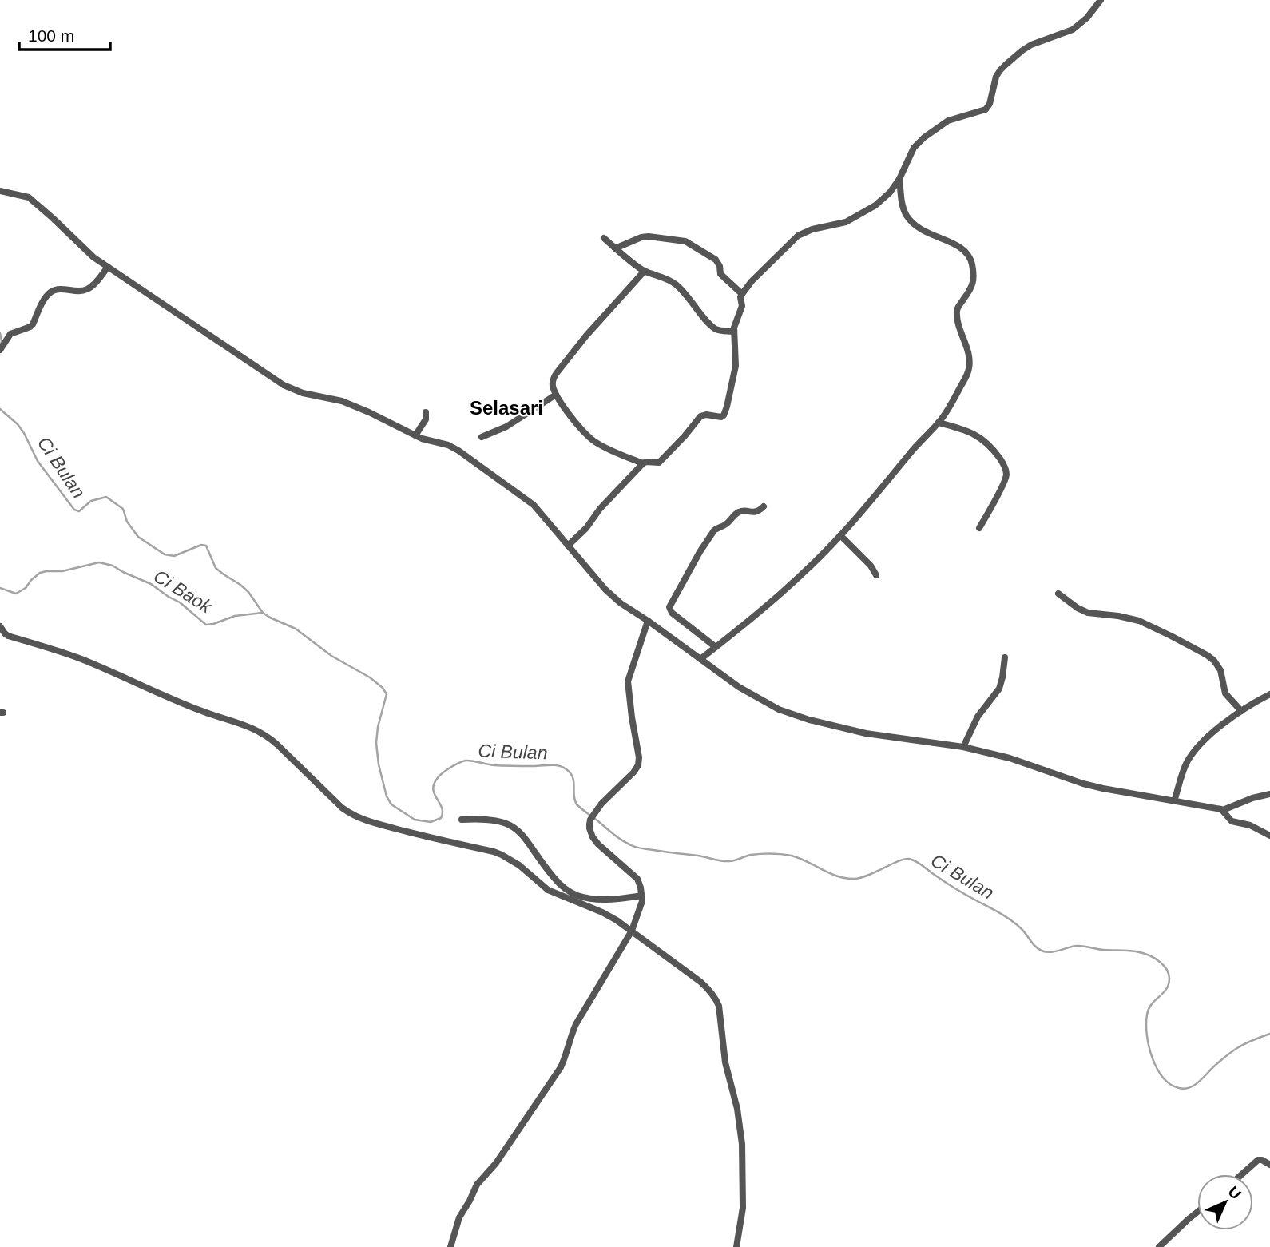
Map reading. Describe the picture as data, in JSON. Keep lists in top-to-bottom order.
{
  "districts": ["Selasari"],
  "water": ["Ci Bulan", "Ci Baok"],
  "scale_bar": "100 m",
  "north": "top right"
}
